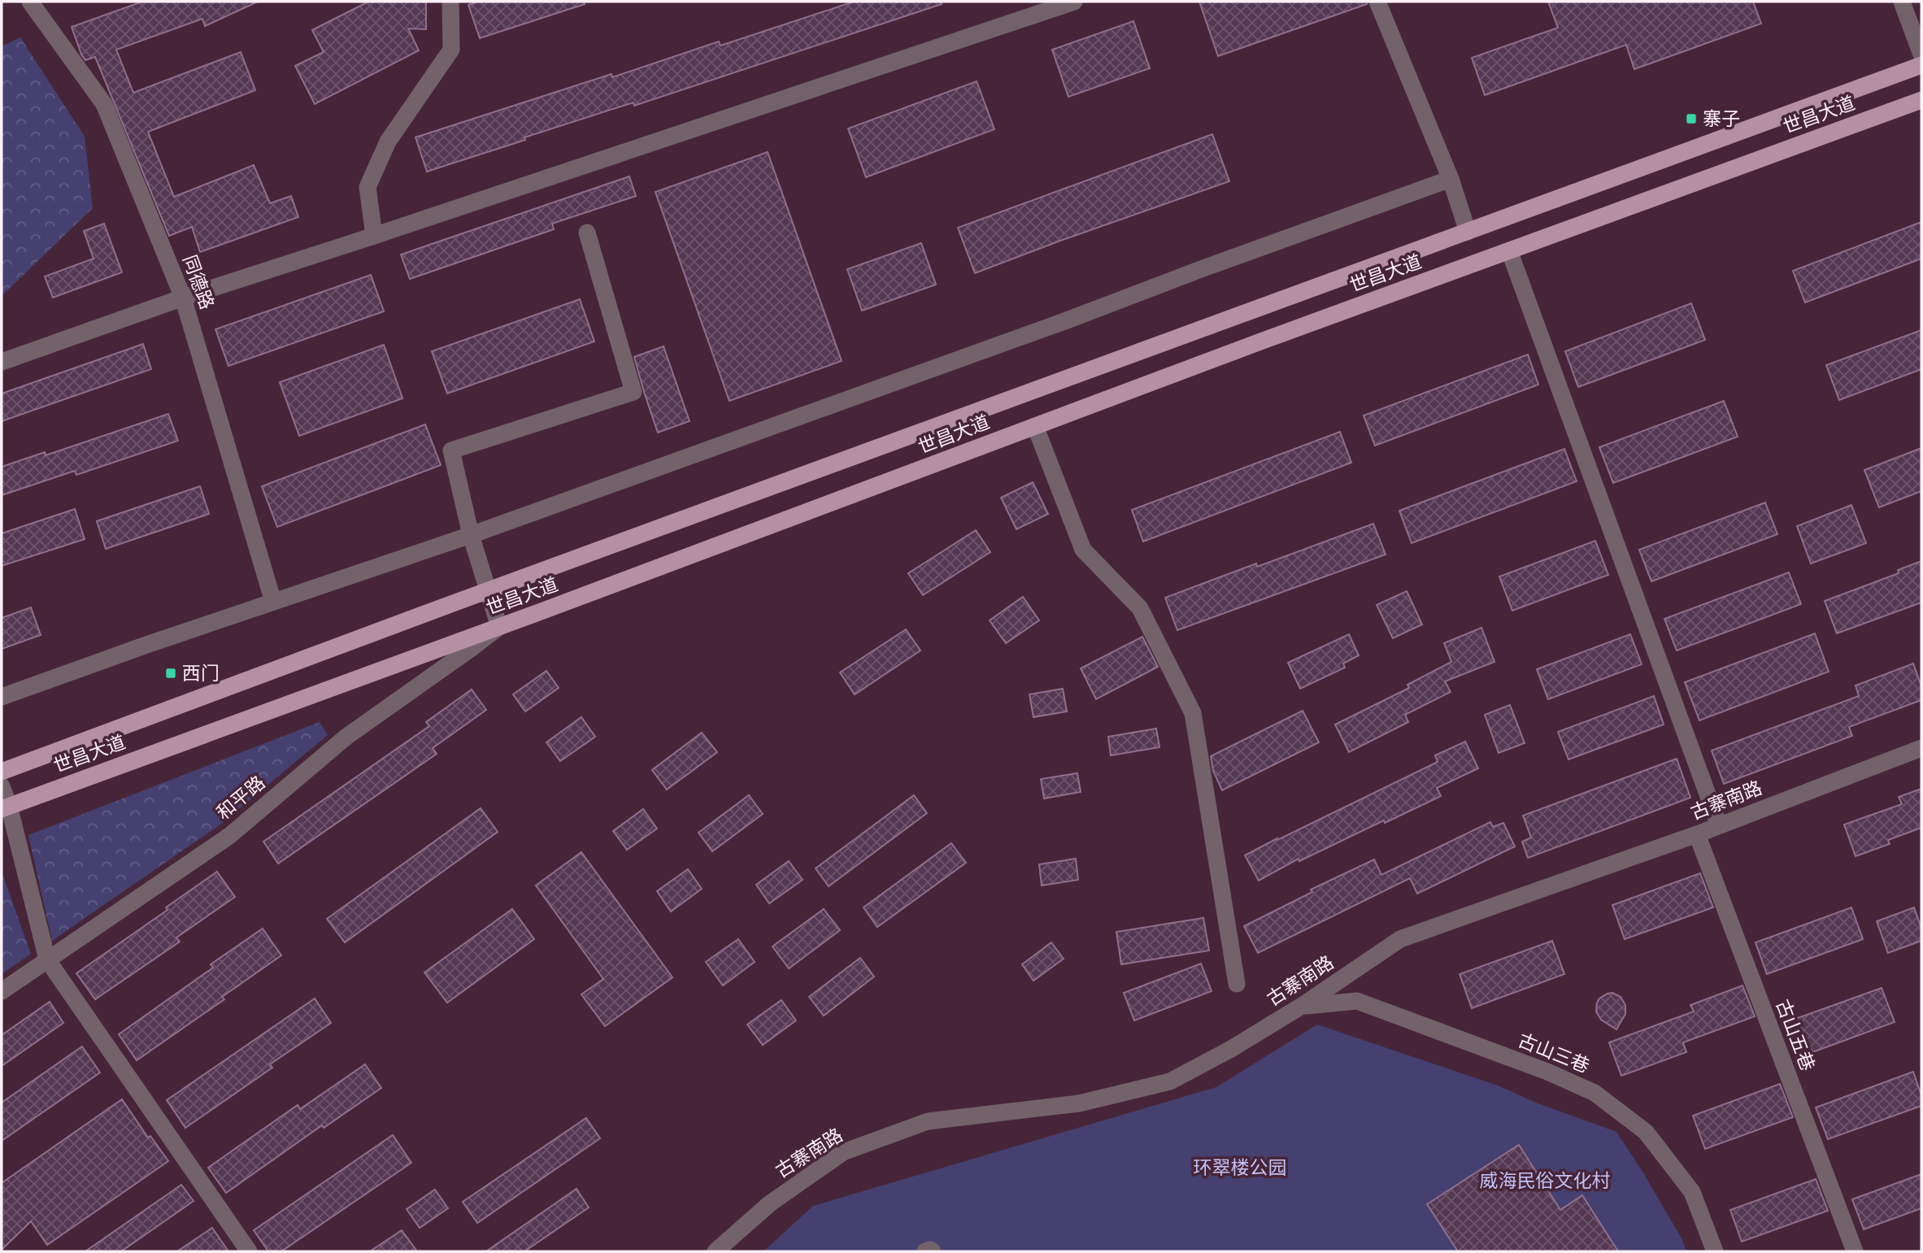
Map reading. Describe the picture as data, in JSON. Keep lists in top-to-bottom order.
{
  "streets": {
    "main road": ["世昌大道"],
    "street": [
      "同德路",
      "和平路",
      "古寨南路",
      "古山五巷",
      "古山三巷"
    ]
  },
  "crossings": [
    ["世昌大道", "和平路"],
    ["古寨南路", "古山五巷"],
    ["古寨南路", "古山三巷"]
  ],
  "parks": ["环翠楼公园", "威海民俗文化村"],
  "places": {
    "transit": ["寨子", "西门"]
  }
}
